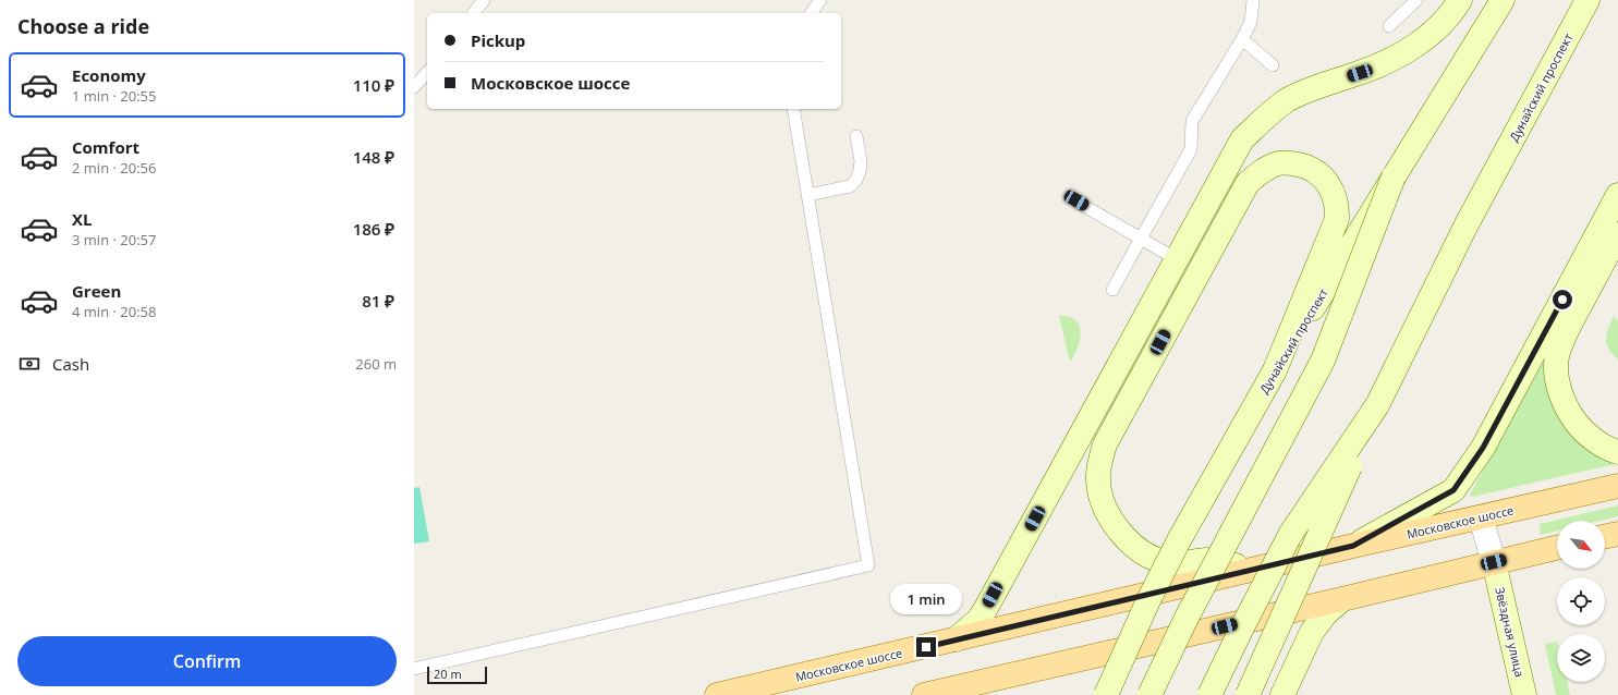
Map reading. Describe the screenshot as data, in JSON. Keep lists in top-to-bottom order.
{
  "streets": {
    "main road": ["Дунайский проспект", "Московское шоссе", "Звёздная улица"]
  },
  "crossings": [
    ["Московское шоссе", "Звёздная улица"]
  ],
  "scale_bar": "20 m",
  "north": "bottom right",
  "page": {
    "heading": "Choose a ride",
    "banner": ["Pickup", "Московское шоссе"],
    "list": [
      {
        "name": "Economy",
        "note": "1 min · 20:55",
        "value": "110 ₽"
      },
      {
        "name": "Comfort",
        "note": "2 min · 20:56",
        "value": "148 ₽"
      },
      {
        "name": "XL",
        "note": "3 min · 20:57",
        "value": "186 ₽"
      },
      {
        "name": "Green",
        "note": "4 min · 20:58",
        "value": "81 ₽"
      }
    ],
    "pay": ["Cash", "260 m"],
    "bubble": "1 min",
    "buttons": "Confirm",
    "scale": "20 m"
  }
}
